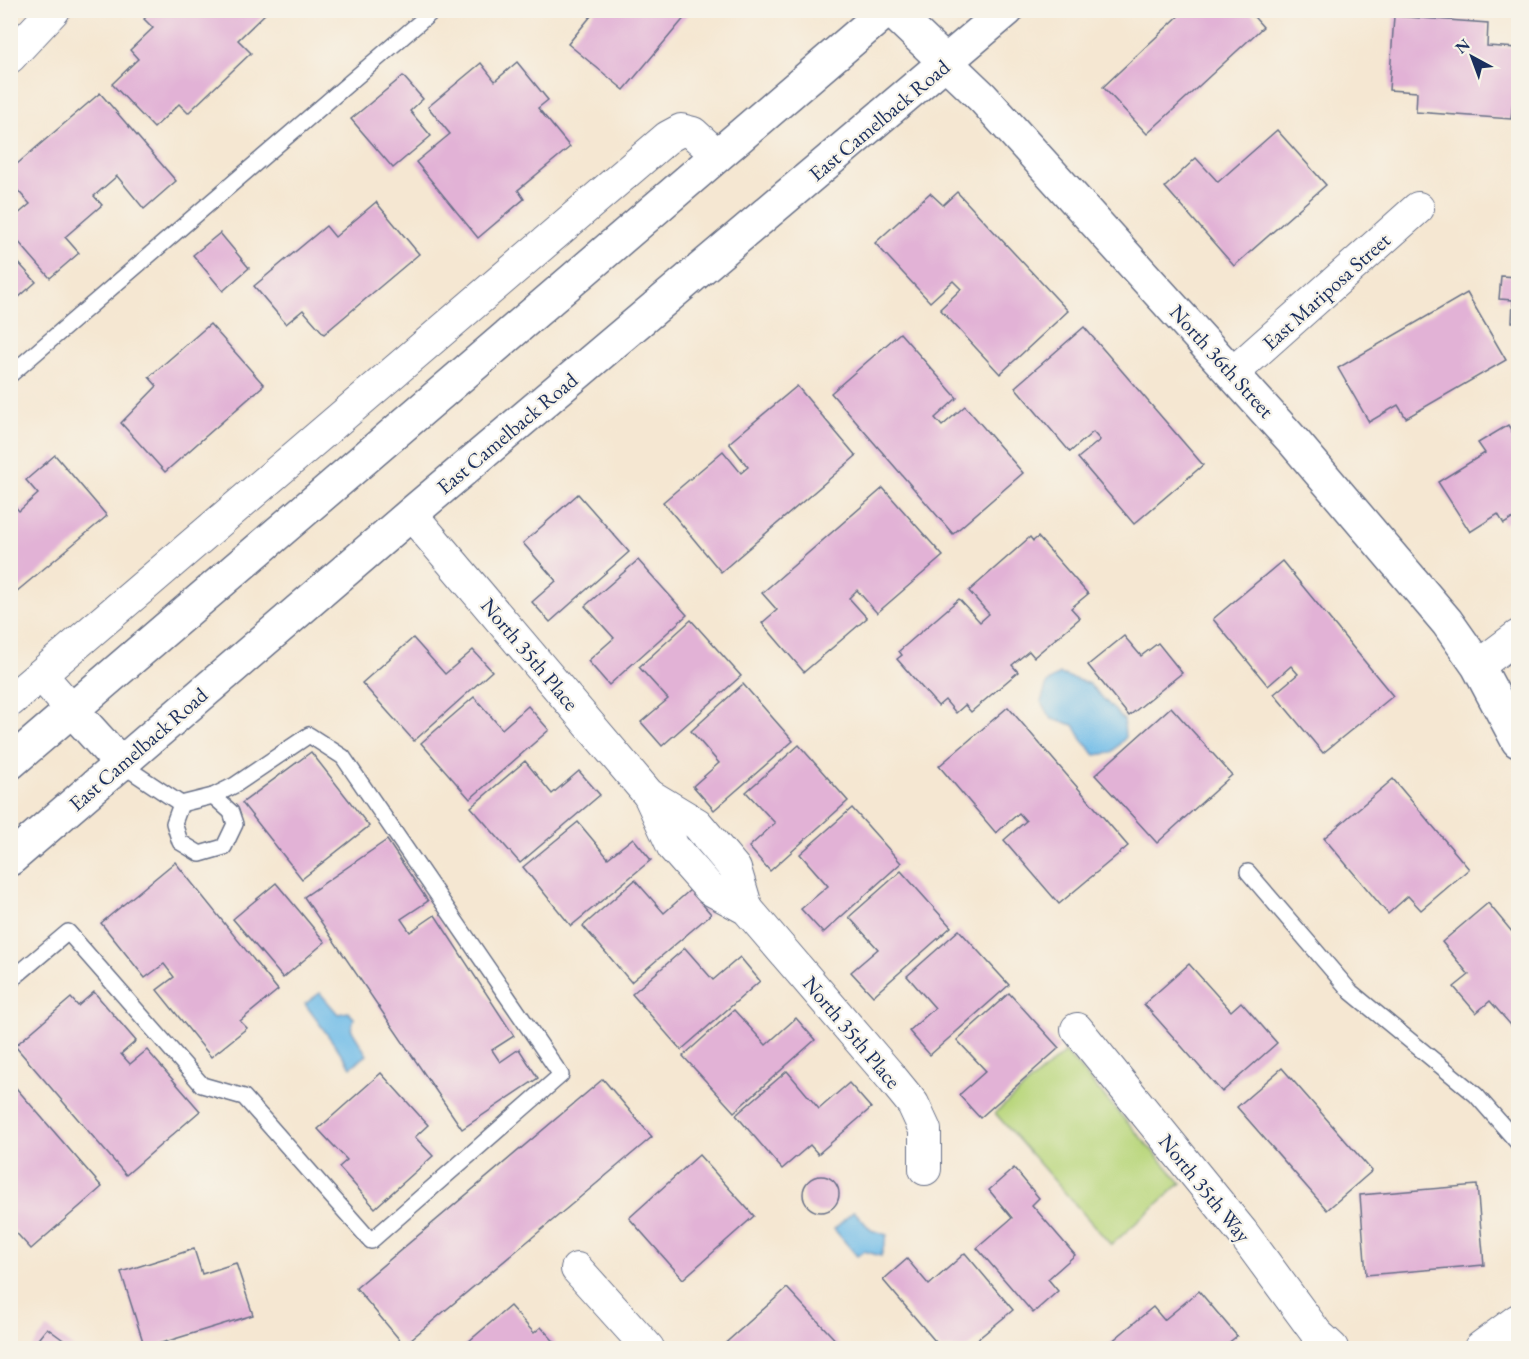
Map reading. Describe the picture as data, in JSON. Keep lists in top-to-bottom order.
{
  "streets": {
    "main road": ["East Camelback Road", "North 36th Street"],
    "street": ["East Mariposa Street", "North 35th Place", "North 35th Way"]
  },
  "crossings": [
    ["East Camelback Road", "North 36th Street"],
    ["East Camelback Road", "North 35th Place"],
    ["East Mariposa Street", "North 36th Street"]
  ],
  "north": "top left"
}
